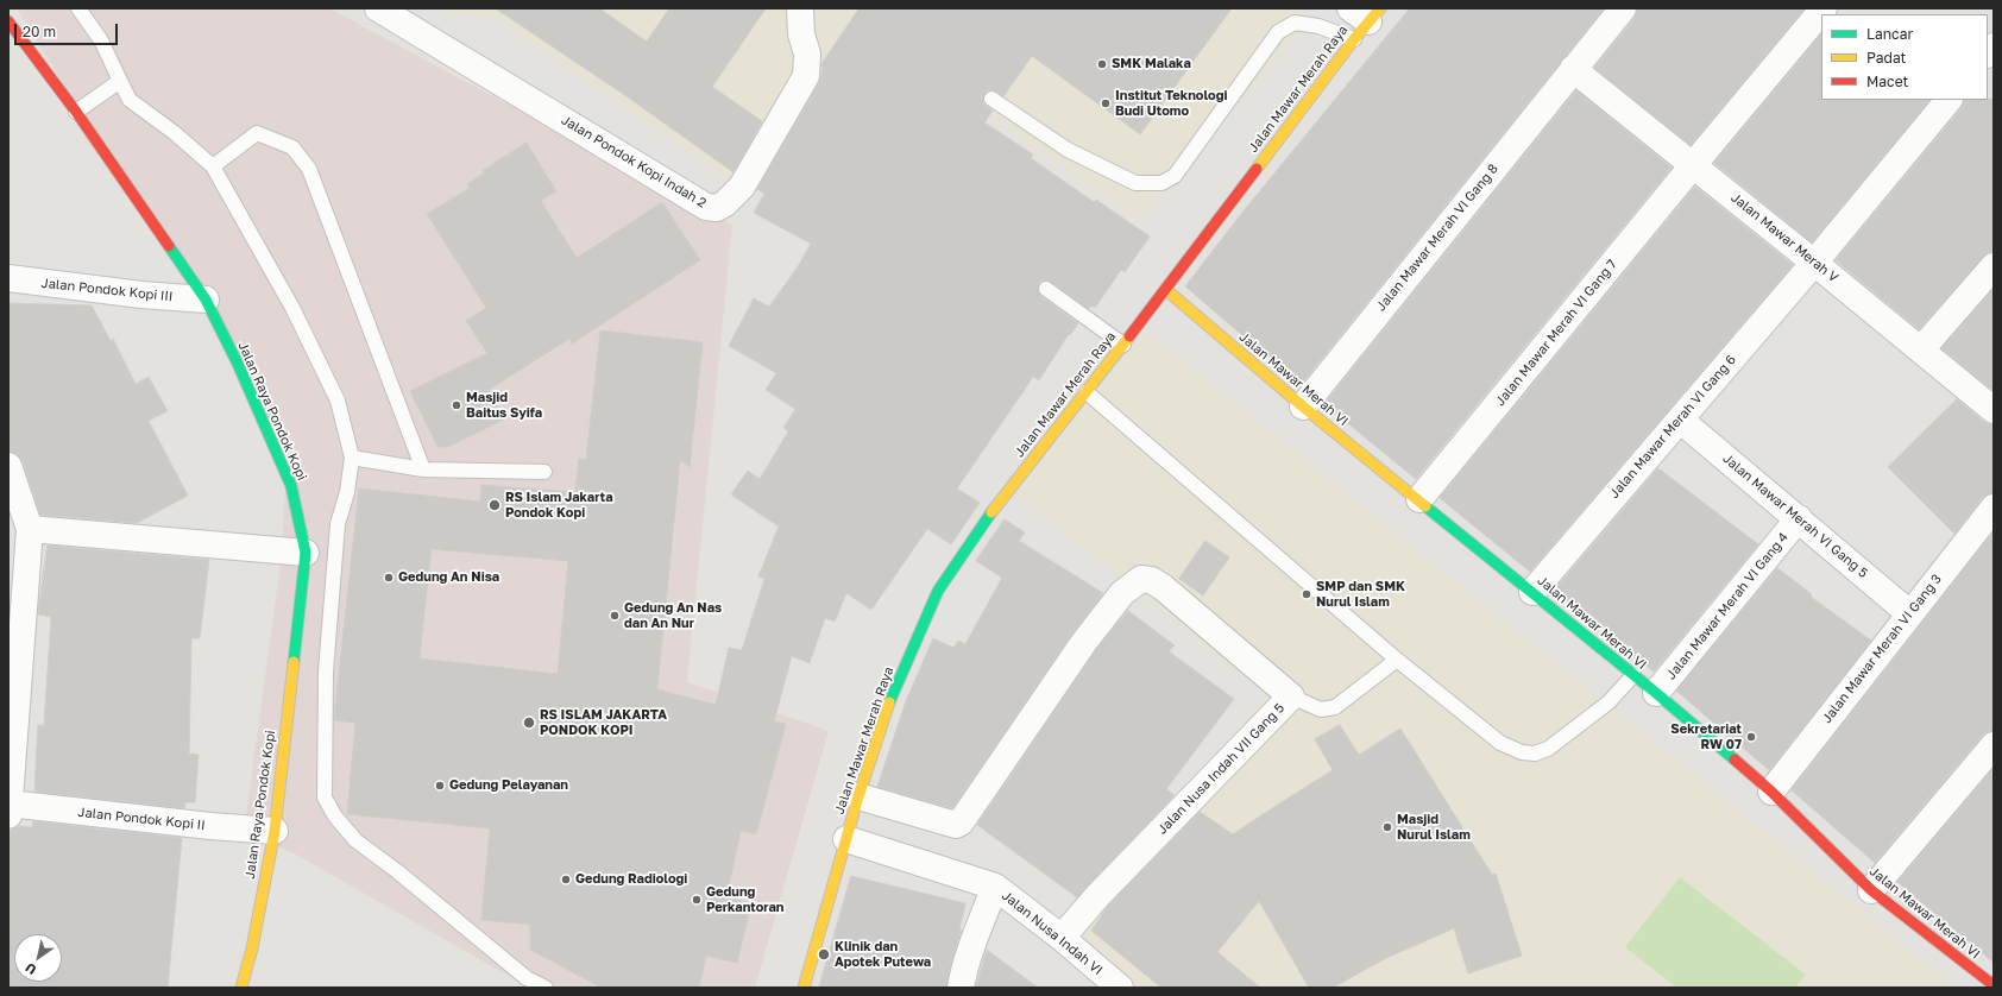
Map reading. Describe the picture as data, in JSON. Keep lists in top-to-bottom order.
{
  "streets": {
    "street": [
      "Jalan Mawar Merah Raya",
      "Jalan Pondok Kopi Indah 2",
      "Jalan Mawar Merah VI Gang 8",
      "Jalan Mawar Merah V",
      "Jalan Pondok Kopi III",
      "Jalan Mawar Merah VI Gang 7",
      "Jalan Mawar Merah VI",
      "Jalan Raya Pondok Kopi",
      "Jalan Mawar Merah VI Gang 6",
      "Jalan Mawar Merah VI Gang 5",
      "Jalan Mawar Merah VI Gang 4",
      "Jalan Mawar Merah VI Gang 3",
      "Jalan Nusa Indah VII Gang 5",
      "Jalan Pondok Kopi II",
      "Jalan Nusa Indah VI"
    ]
  },
  "crossings": [
    ["Jalan Mawar Merah Raya", "Jalan Mawar Merah VI"],
    ["Jalan Mawar Merah Raya", "Jalan Nusa Indah VII Gang 5"],
    ["Jalan Mawar Merah Raya", "Jalan Nusa Indah VI"],
    ["Jalan Mawar Merah VI Gang 8", "Jalan Mawar Merah V"],
    ["Jalan Mawar Merah VI Gang 8", "Jalan Mawar Merah VI"],
    ["Jalan Mawar Merah V", "Jalan Mawar Merah VI Gang 7"],
    ["Jalan Mawar Merah V", "Jalan Mawar Merah VI Gang 6"],
    ["Jalan Pondok Kopi III", "Jalan Raya Pondok Kopi"],
    ["Jalan Mawar Merah VI Gang 7", "Jalan Mawar Merah VI"],
    ["Jalan Mawar Merah VI", "Jalan Mawar Merah VI Gang 6"],
    ["Jalan Mawar Merah VI", "Jalan Mawar Merah VI Gang 4"],
    ["Jalan Mawar Merah VI", "Jalan Mawar Merah VI Gang 3"],
    ["Jalan Raya Pondok Kopi", "Jalan Pondok Kopi II"],
    ["Jalan Mawar Merah VI Gang 6", "Jalan Mawar Merah VI Gang 5"],
    ["Jalan Mawar Merah VI Gang 5", "Jalan Mawar Merah VI Gang 4"],
    ["Jalan Mawar Merah VI Gang 5", "Jalan Mawar Merah VI Gang 3"],
    ["Jalan Nusa Indah VII Gang 5", "Jalan Nusa Indah VI"]
  ],
  "places": [
    "SMK Malaka",
    "Institut Teknologi Budi Utomo",
    "Masjid Baitus Syifa",
    "RS Islam Jakarta Pondok Kopi",
    "Gedung An Nisa",
    "SMP dan SMK Nurul Islam",
    "Gedung An Nas dan An Nur",
    "RS ISLAM JAKARTA PONDOK KOPI",
    "Sekretariat RW 07",
    "Gedung Pelayanan",
    "Masjid Nurul Islam",
    "Gedung Radiologi",
    "Gedung Perkantoran",
    "Klinik dan Apotek Putewa"
  ],
  "legend": ["Lancar", "Padat", "Macet"],
  "scale_bar": "20 m",
  "north": "bottom left"
}
